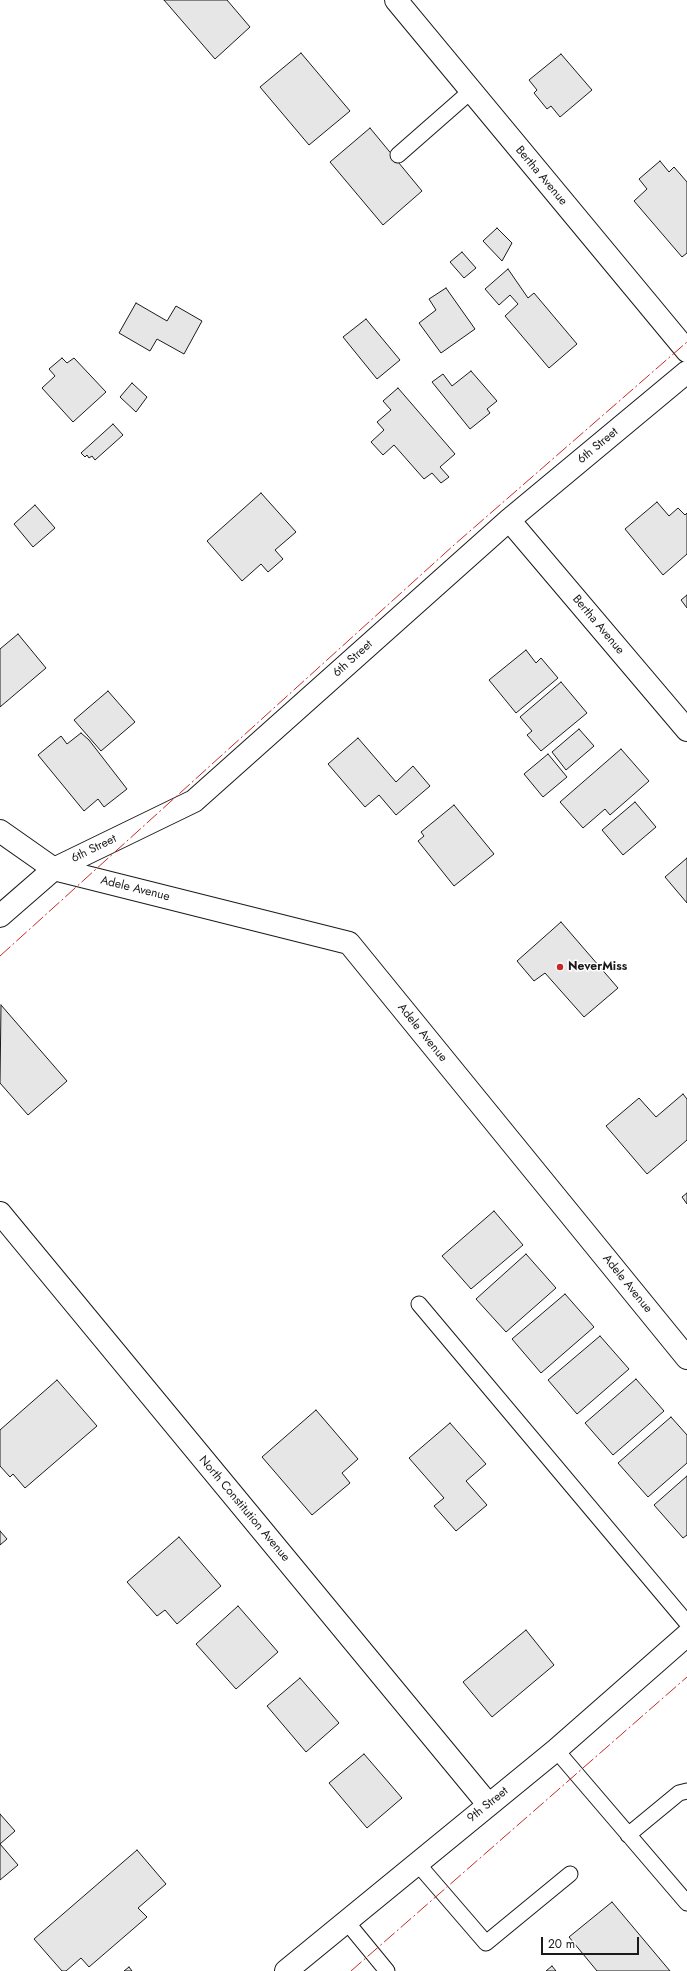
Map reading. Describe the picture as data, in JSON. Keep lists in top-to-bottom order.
{
  "streets": {
    "street": [
      "Bertha Avenue",
      "6th Street",
      "Adele Avenue",
      "North Constitution Avenue",
      "9th Street"
    ]
  },
  "crossings": [
    ["Bertha Avenue", "6th Street"],
    ["6th Street", "Adele Avenue"],
    ["North Constitution Avenue", "9th Street"]
  ],
  "places": ["NeverMiss"],
  "scale_bar": "20 m"
}
